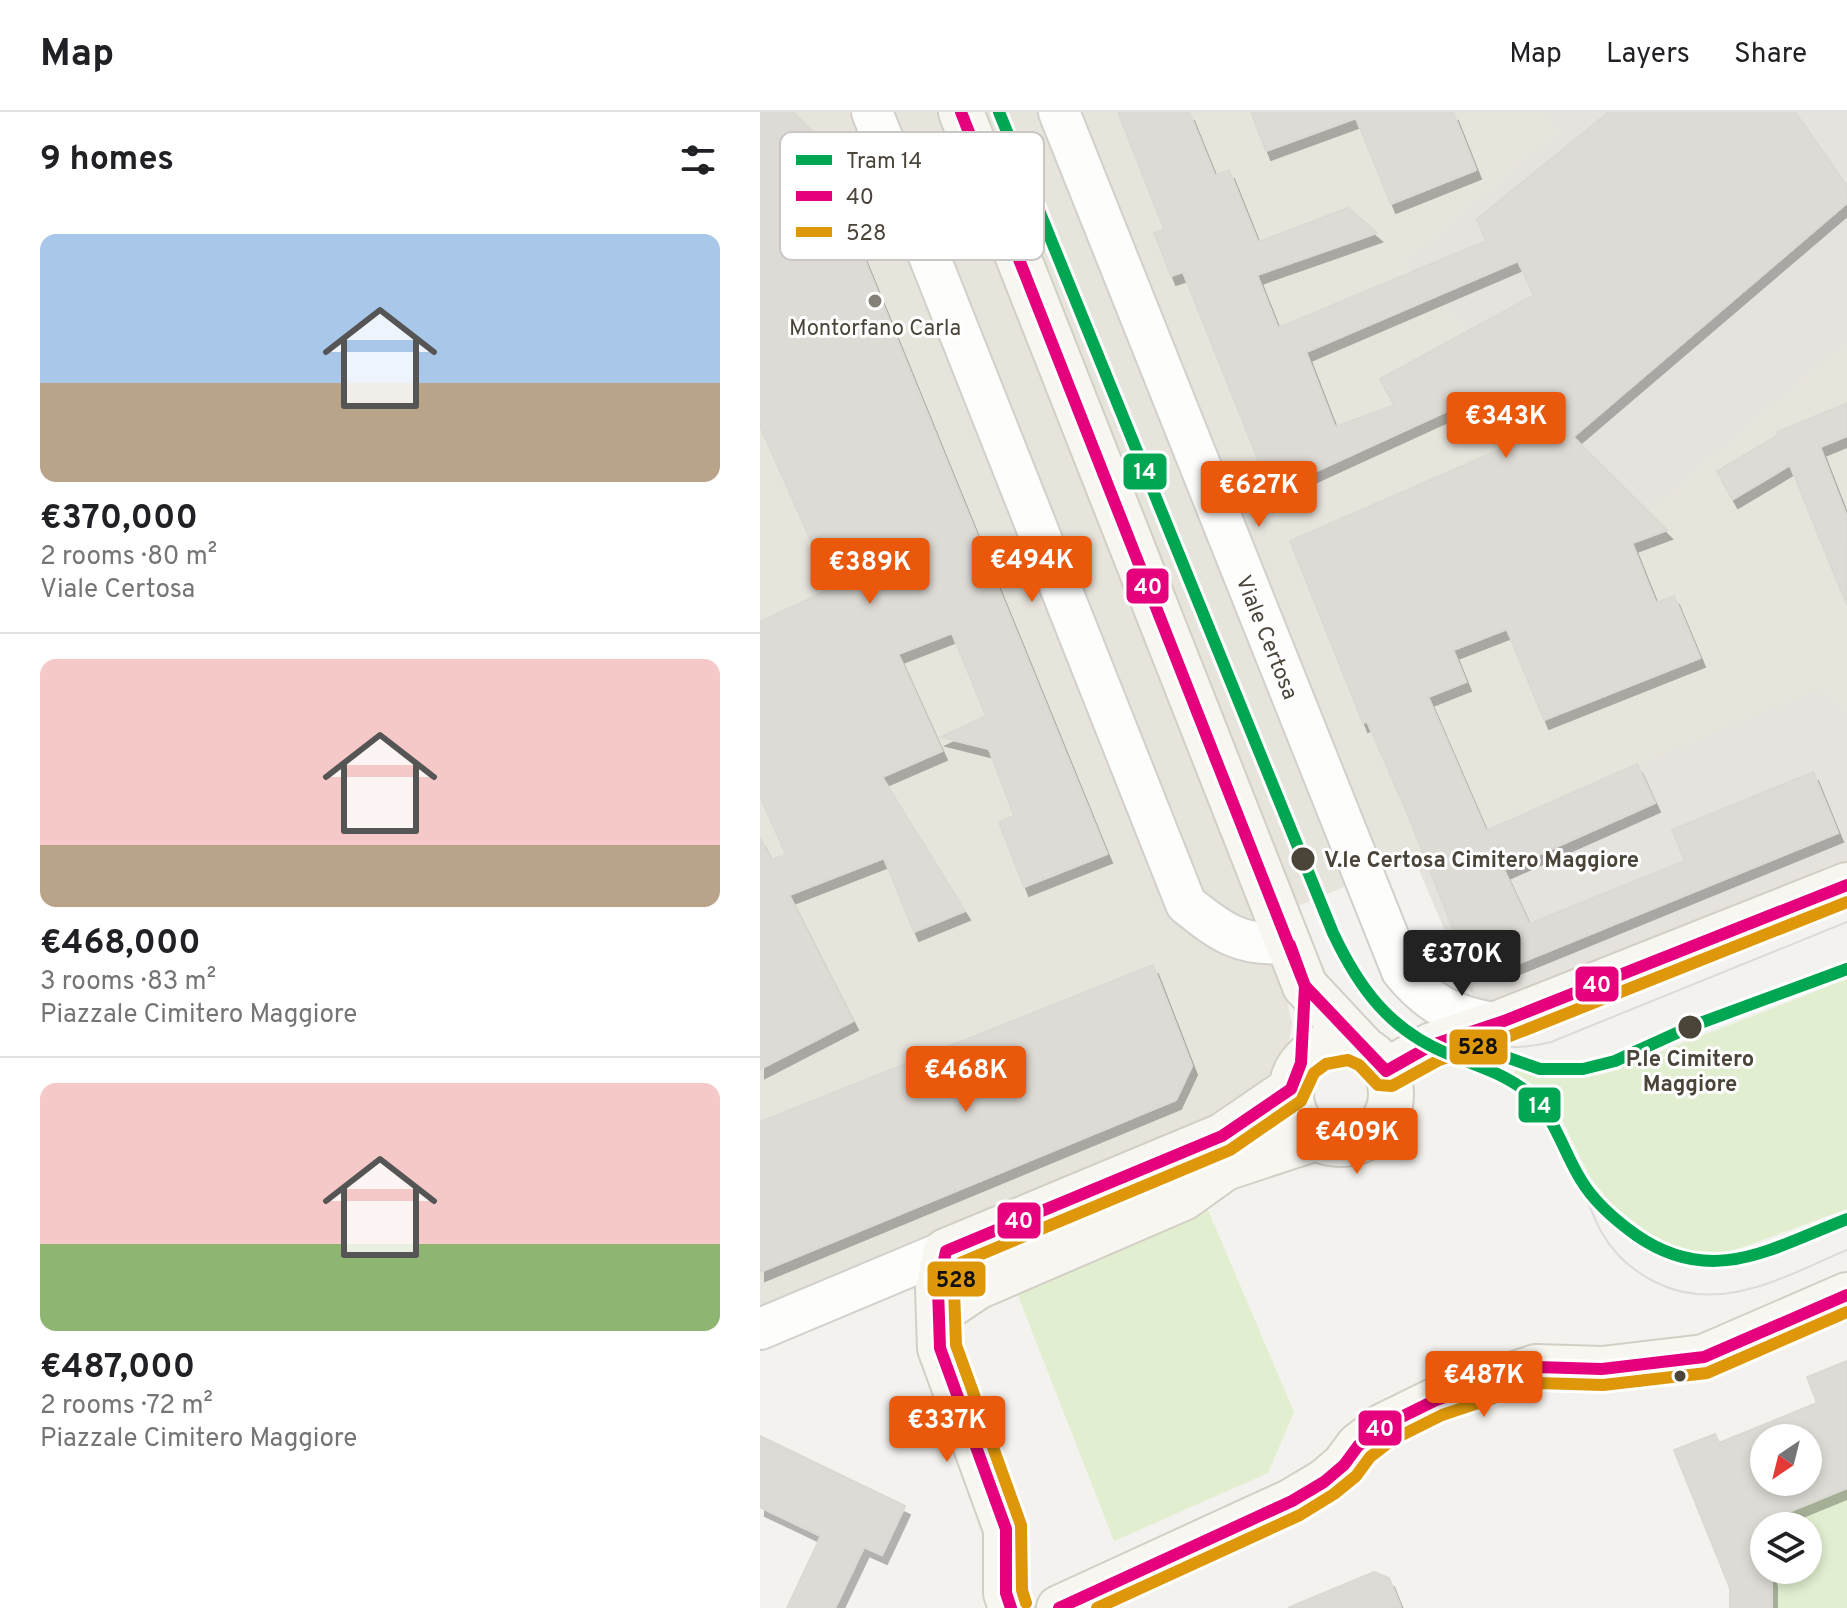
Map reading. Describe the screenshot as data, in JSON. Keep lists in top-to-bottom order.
{
  "streets": {
    "street": ["Viale Certosa"]
  },
  "places": ["Montorfano Carla", "V.le Certosa Cimitero Maggiore", "P.le Cimitero Maggiore"],
  "lines": ["tram line 14", "transit line 40", "transit line 528"],
  "legend": ["Tram 14", "40", "528"],
  "north": "bottom left",
  "page": {
    "header": "Map",
    "nav": ["Map", "Layers", "Share"],
    "heading": "9 homes",
    "list": [
      {
        "name": "€370,000",
        "note": "2 rooms · 80 m² · Viale Certosa"
      },
      {
        "name": "€468,000",
        "note": "3 rooms · 83 m² · Piazzale Cimitero Maggiore"
      },
      {
        "name": "€487,000",
        "note": "2 rooms · 72 m² · Piazzale Cimitero Maggiore"
      }
    ],
    "price": [
      "€343K",
      "€627K",
      "€494K",
      "€389K",
      "€370K",
      "€468K",
      "€409K",
      "€487K",
      "€337K"
    ]
  }
}
